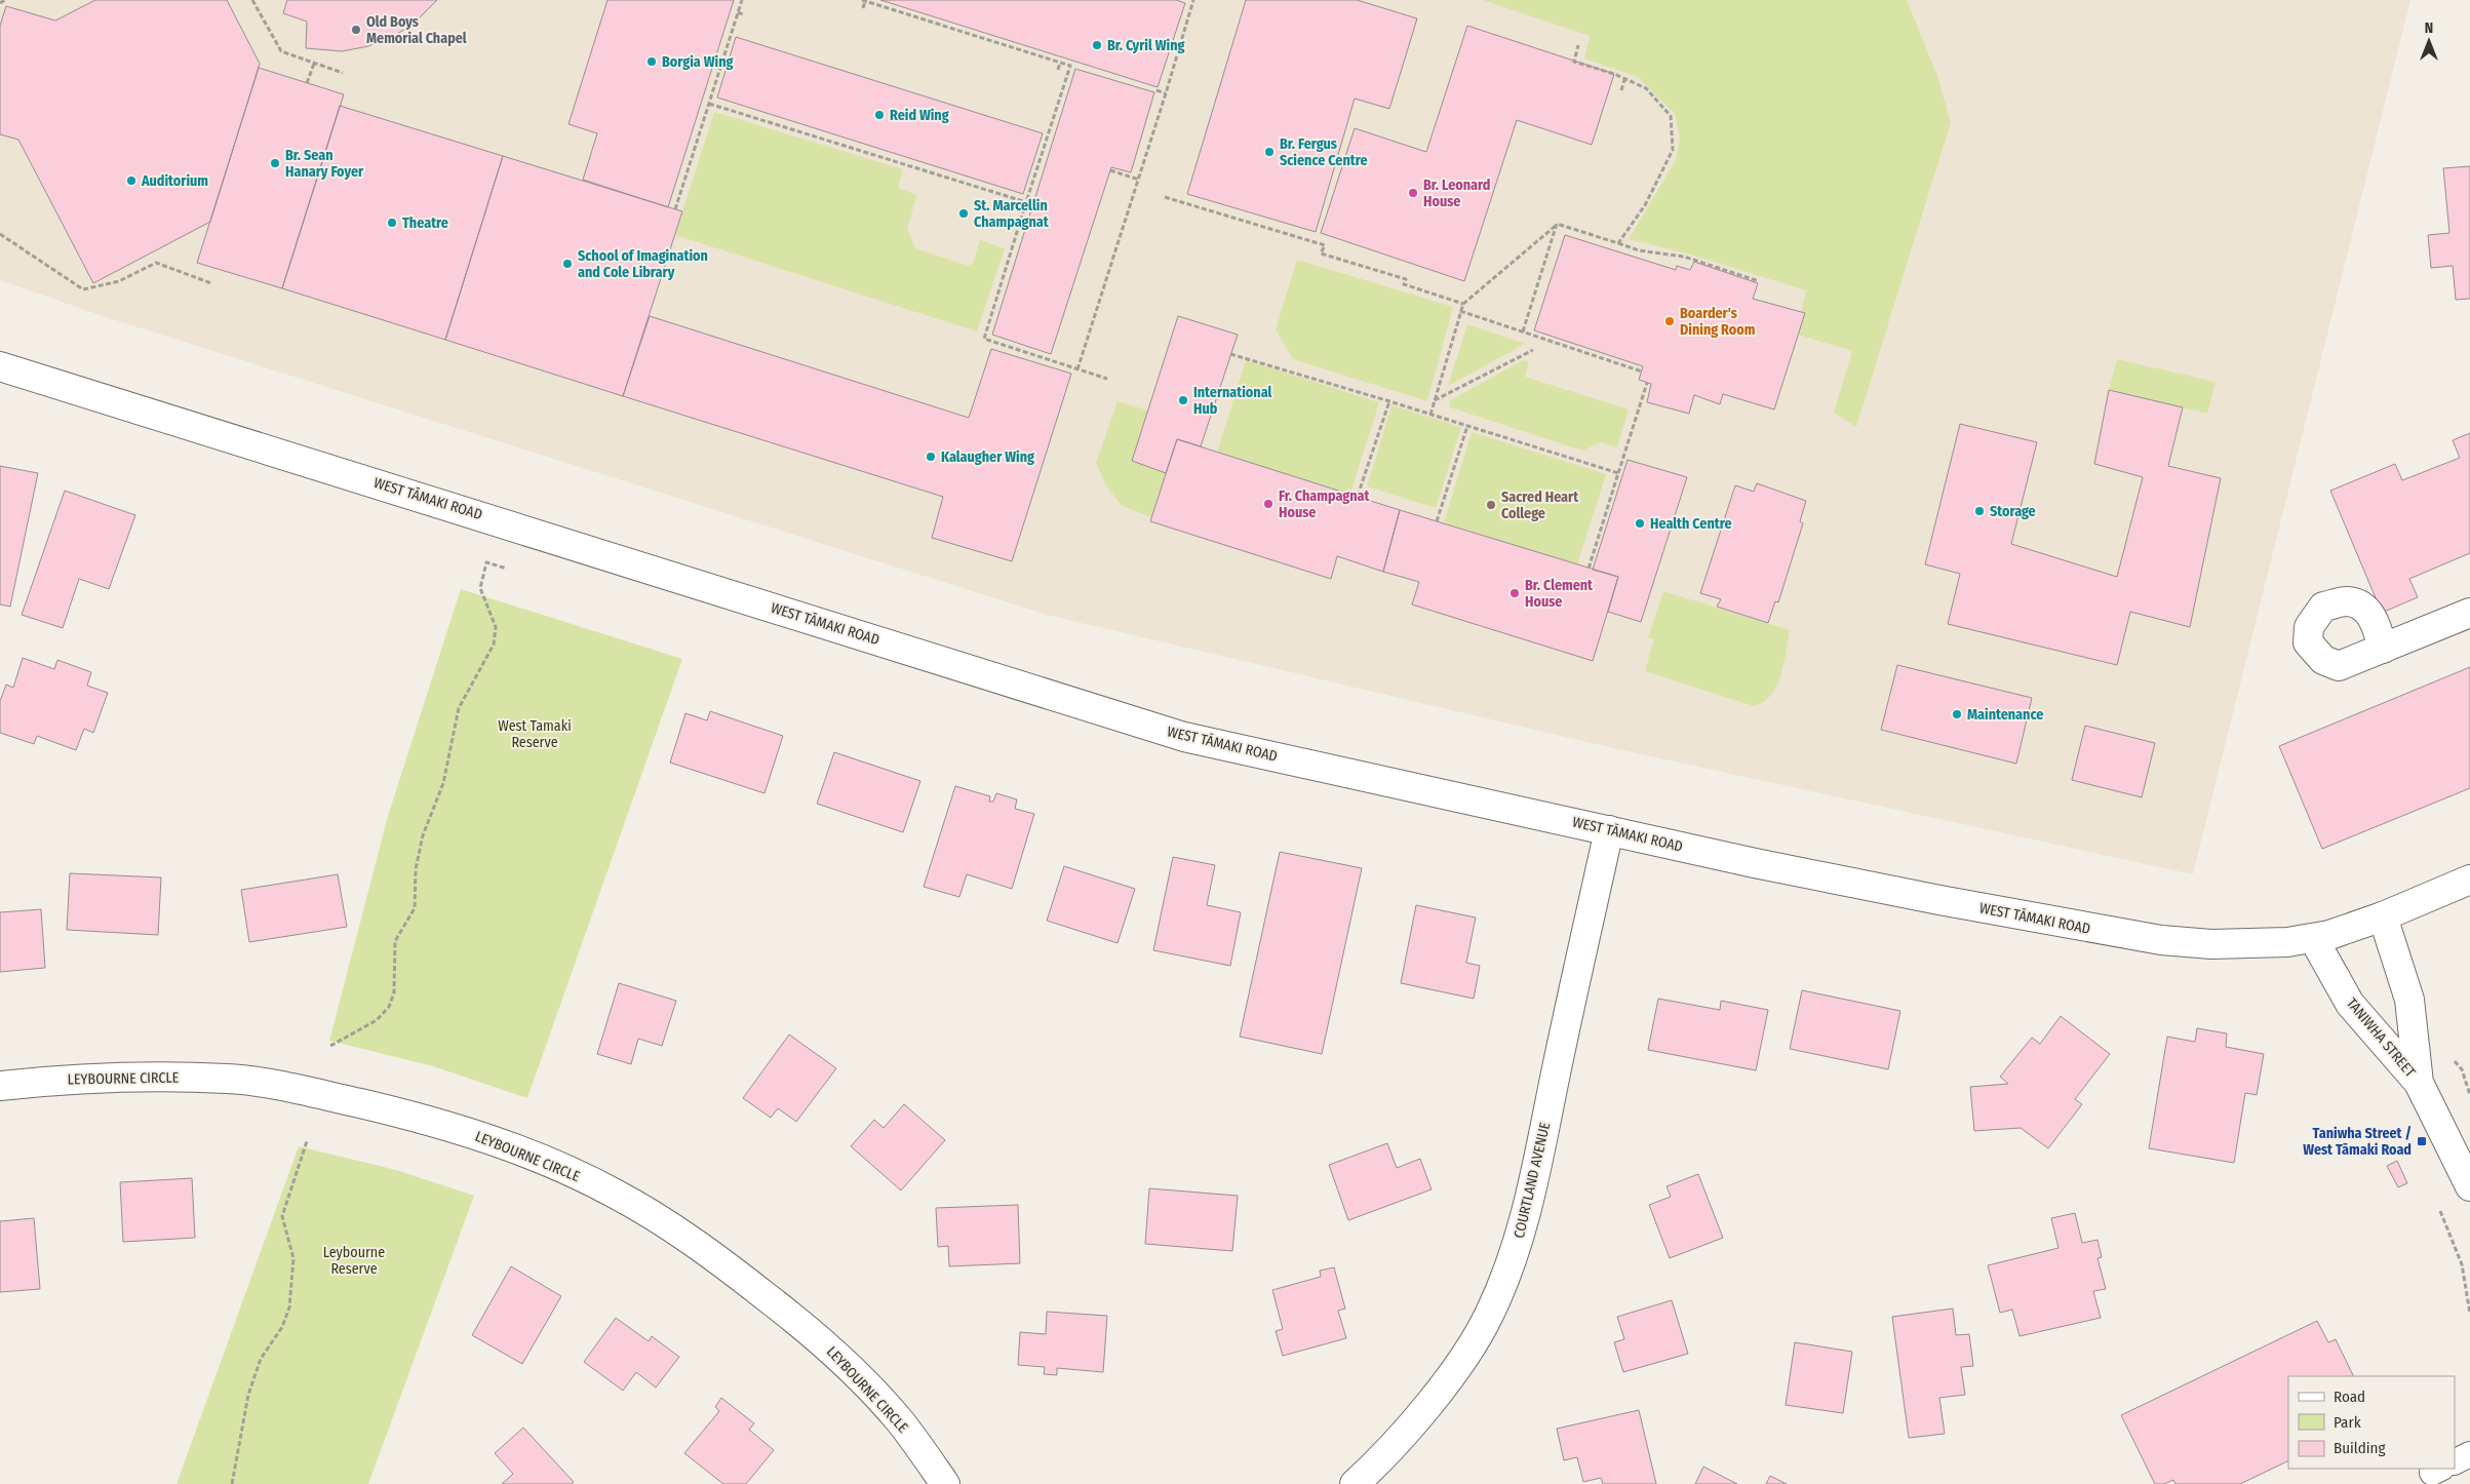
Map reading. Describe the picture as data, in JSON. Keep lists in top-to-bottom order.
{
  "streets": {
    "main road": [
      "WEST TĀMAKI ROAD",
      "TANIWHA STREET",
      "LEYBOURNE CIRCLE",
      "COURTLAND AVENUE"
    ]
  },
  "crossings": [
    ["WEST TĀMAKI ROAD", "TANIWHA STREET"],
    ["WEST TĀMAKI ROAD", "COURTLAND AVENUE"]
  ],
  "parks": ["West Tamaki Reserve", "Leybourne Reserve"],
  "places": {
    "other": [
      "Old Boys Memorial Chapel",
      "Br. Cyril Wing",
      "Borgia Wing",
      "Reid Wing",
      "Br. Fergus Science Centre",
      "Br. Sean Hanary Foyer",
      "Auditorium",
      "Br. Leonard House",
      "St. Marcellin Champagnat",
      "Theatre",
      "School of Imagination and Cole Library",
      "Boarder's Dining Room",
      "International Hub",
      "Kalaugher Wing",
      "Fr. Champagnat House",
      "Sacred Heart College",
      "Storage",
      "Health Centre",
      "Br. Clement House",
      "Maintenance"
    ],
    "transit": ["Taniwha Street / West Tāmaki Road"]
  },
  "legend": ["Road", "Park", "Building"],
  "north": "top"
}
